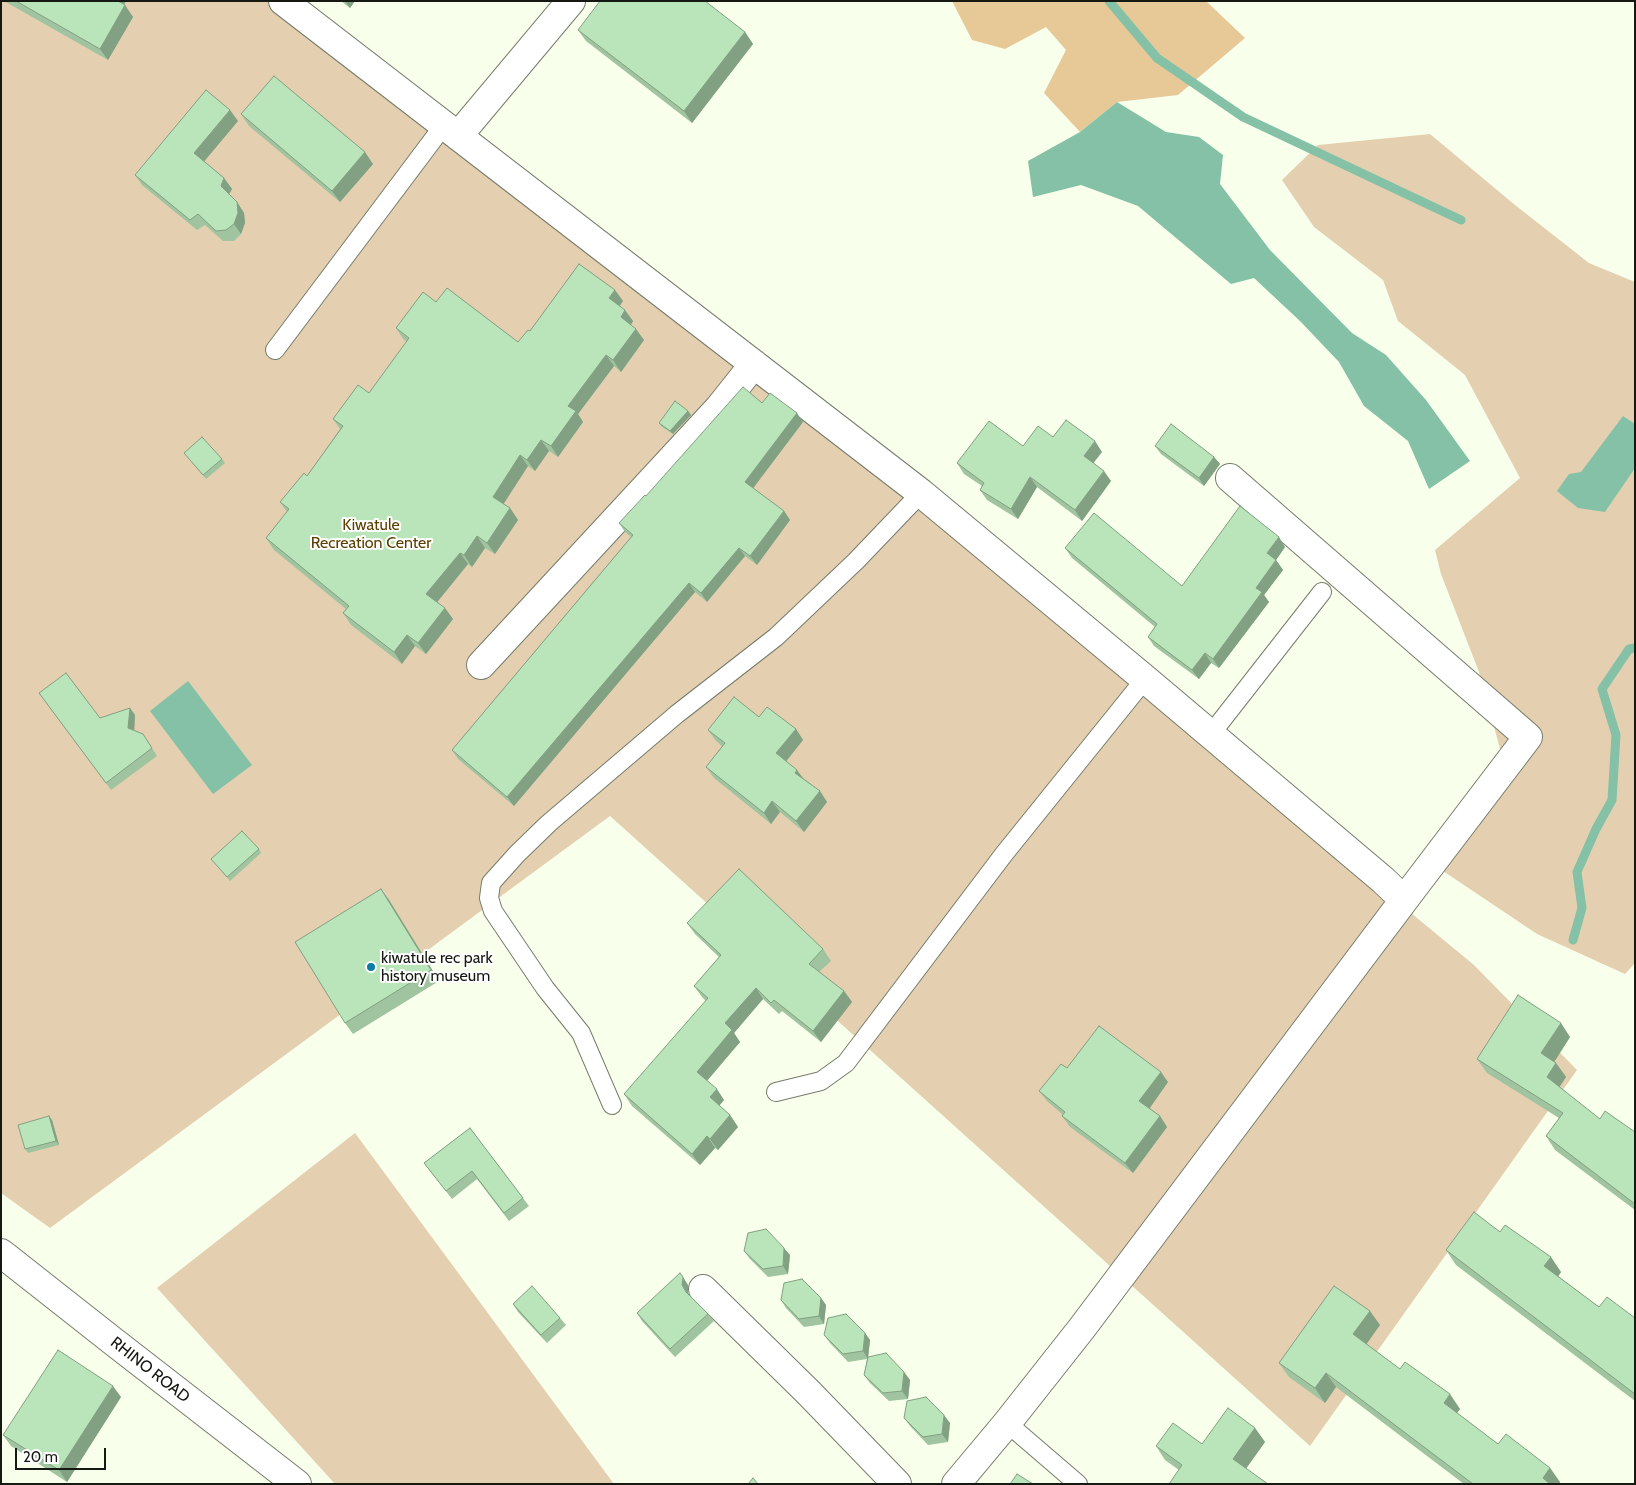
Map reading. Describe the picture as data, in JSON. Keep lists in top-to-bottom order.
{
  "streets": {
    "street": ["RHINO ROAD"]
  },
  "parks": ["Kiwatule Recreation Center"],
  "places": ["kiwatule rec park history museum"],
  "scale_bar": "20 m"
}
